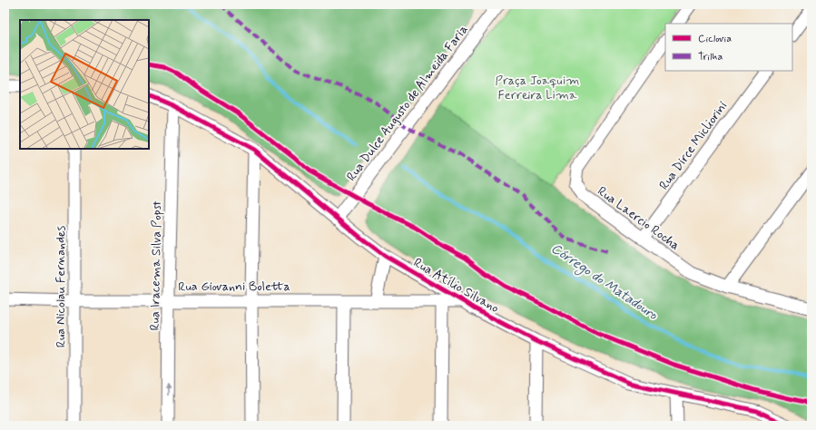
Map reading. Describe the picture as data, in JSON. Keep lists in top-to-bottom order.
{
  "streets": {
    "street": [
      "Rua Dulce Augusto de Almeida Faria",
      "Rua Dirce Micliorini",
      "Rua Laercio Rocha",
      "Rua Iracema Silva Popst",
      "Rua Atílio Silvano",
      "Rua Giovanni Boletta",
      "Rua Nicolau Fernandes"
    ]
  },
  "crossings": [
    ["Rua Dulce Augusto de Almeida Faria", "Rua Atílio Silvano"],
    ["Rua Dirce Micliorini", "Rua Laercio Rocha"],
    ["Rua Iracema Silva Popst", "Rua Atílio Silvano"],
    ["Rua Iracema Silva Popst", "Rua Giovanni Boletta"],
    ["Rua Atílio Silvano", "Rua Giovanni Boletta"],
    ["Rua Giovanni Boletta", "Rua Nicolau Fernandes"]
  ],
  "water": ["Córrego do Matadouro"],
  "parks": ["Praça Joaquim Ferreira Lima"],
  "legend": ["Ciclovia", "Trilha"]
}
